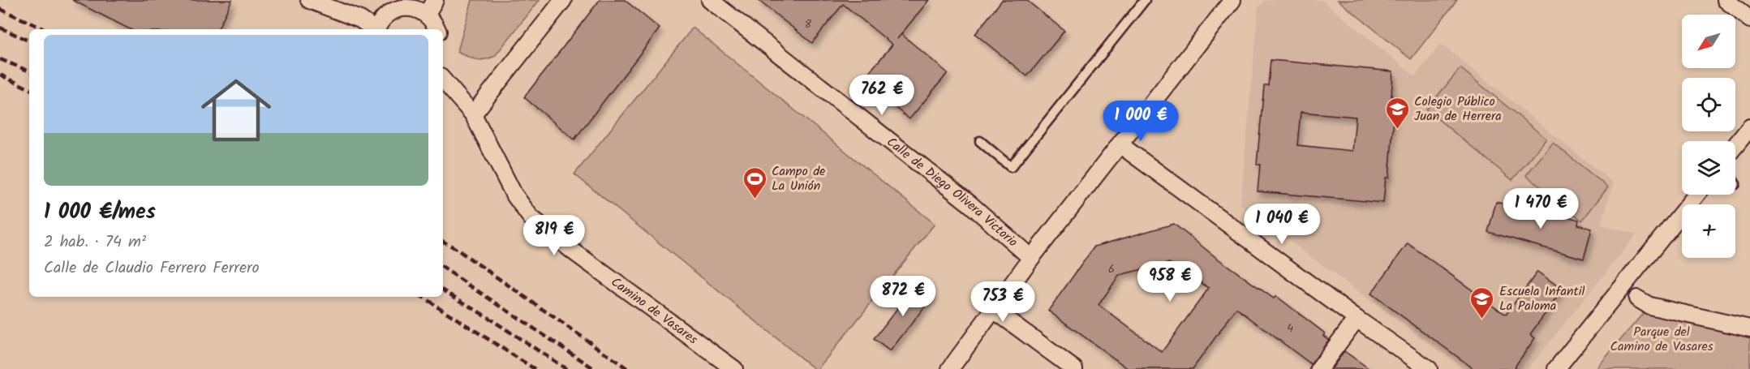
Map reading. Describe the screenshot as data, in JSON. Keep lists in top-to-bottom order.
{
  "streets": {
    "street": ["Calle de Diego Olivera Victorio", "Camino de Vasares"]
  },
  "parks": ["Parque del Camino de Vasares"],
  "places": {
    "school or university": ["Colegio Público Juan de Herrera", "Escuela Infantil La Paloma"],
    "sports": ["Campo de La Unión"]
  },
  "house_numbers": ["8", "6", "4"],
  "north": "bottom left",
  "page": {
    "map_buttons": "+",
    "list": [
      {
        "name": "1 000 €/mes",
        "note": "2 hab. · 74 m² · Calle de Claudio Ferrero Ferrero"
      }
    ],
    "price": [
      "762 €",
      "1 000 €",
      "1 470 €",
      "1 040 €",
      "819 €",
      "958 €",
      "872 €",
      "753 €"
    ]
  }
}
